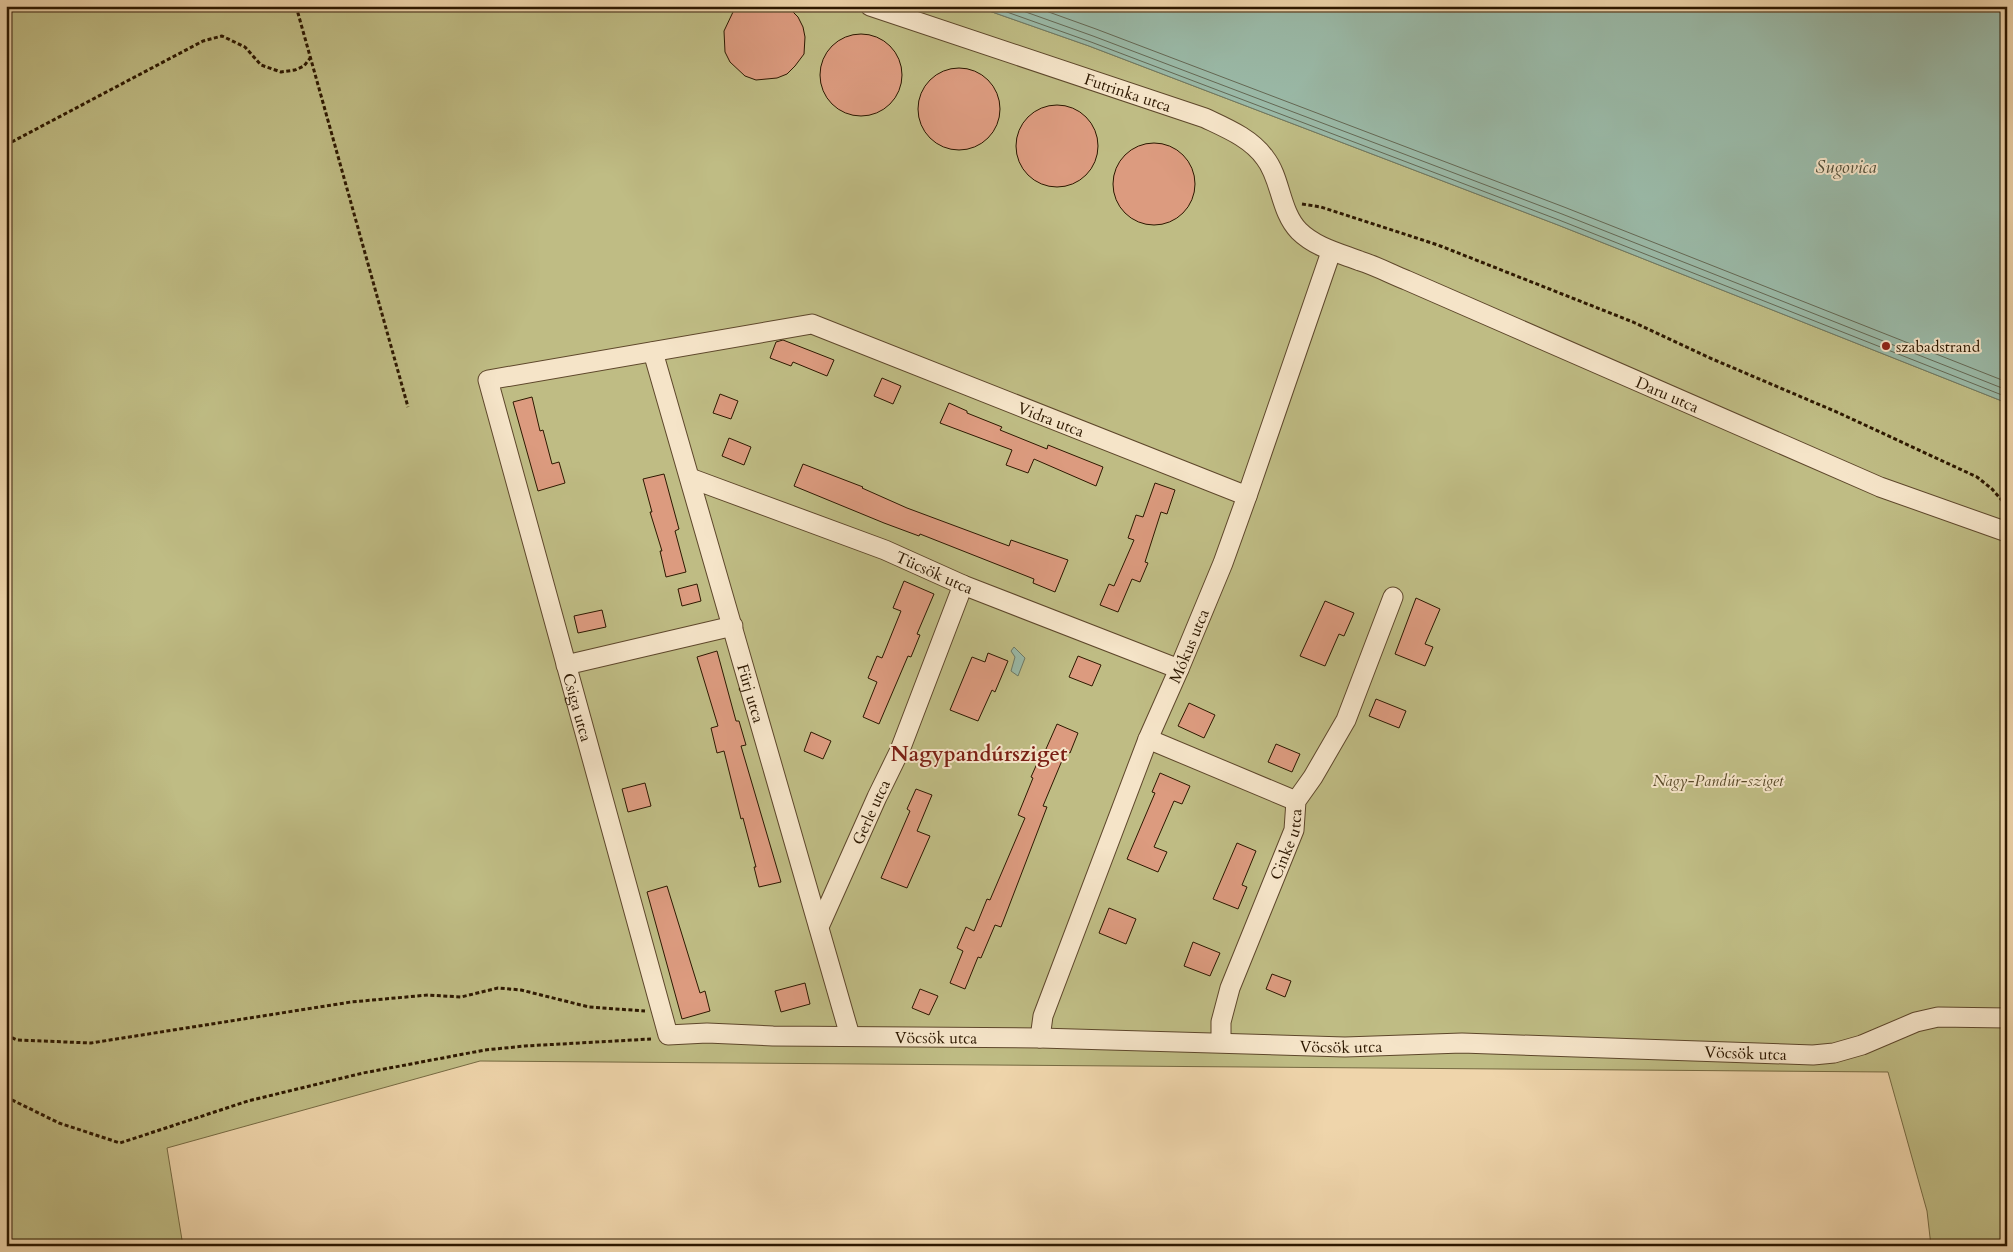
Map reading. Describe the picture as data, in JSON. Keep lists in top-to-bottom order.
{
  "streets": {
    "street": [
      "Futrinka utca",
      "Daru utca",
      "Vidra utca",
      "Tücsök utca",
      "Mókus utca",
      "Fürj utca",
      "Csiga utca",
      "Gerle utca",
      "Cinke utca",
      "Vöcsök utca"
    ]
  },
  "crossings": [
    ["Futrinka utca", "Daru utca"],
    ["Futrinka utca", "Mókus utca"],
    ["Daru utca", "Mókus utca"],
    ["Vidra utca", "Mókus utca"],
    ["Vidra utca", "Fürj utca"],
    ["Vidra utca", "Csiga utca"],
    ["Tücsök utca", "Mókus utca"],
    ["Tücsök utca", "Fürj utca"],
    ["Tücsök utca", "Gerle utca"],
    ["Mókus utca", "Vöcsök utca"],
    ["Fürj utca", "Gerle utca"],
    ["Fürj utca", "Vöcsök utca"],
    ["Csiga utca", "Vöcsök utca"],
    ["Cinke utca", "Vöcsök utca"]
  ],
  "districts": ["Nagypandúrsziget"],
  "water": ["Sugovica"],
  "parks": ["Nagy-Pandúr-sziget"],
  "places": ["szabadstrand"]
}
